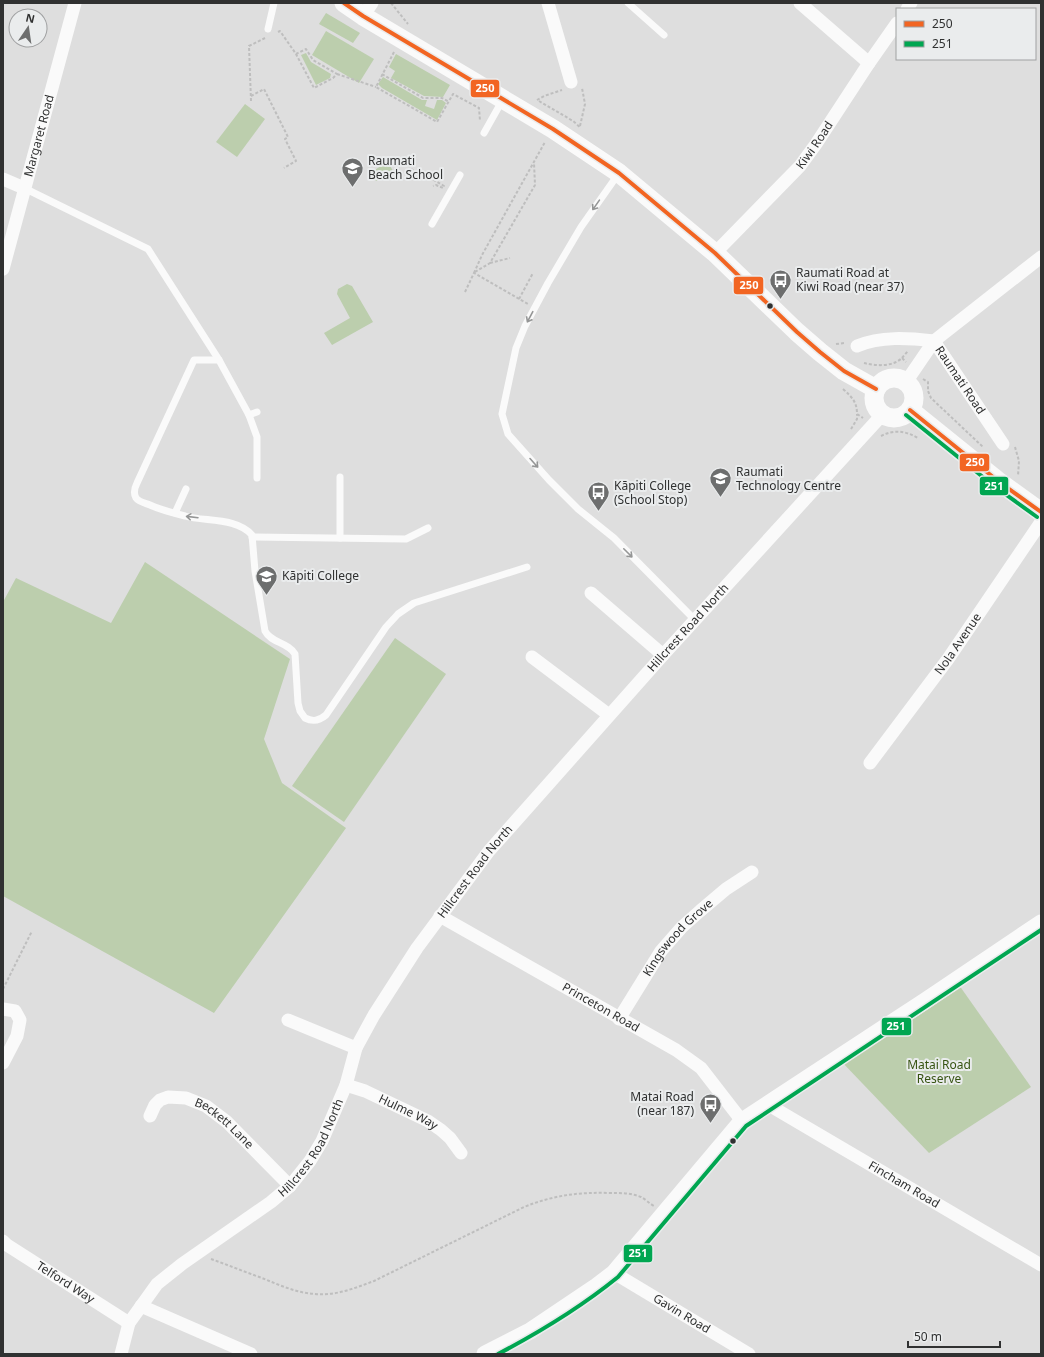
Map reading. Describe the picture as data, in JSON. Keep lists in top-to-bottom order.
{
  "streets": {
    "street": [
      "Margaret Road",
      "Kiwi Road",
      "Raumati Road",
      "Hillcrest Road North",
      "Nola Avenue",
      "Kingswood Grove",
      "Princeton Road",
      "Hulme Way",
      "Beckett Lane",
      "Fincham Road",
      "Telford Way",
      "Gavin Road"
    ]
  },
  "crossings": [
    ["Hillcrest Road North", "Princeton Road"],
    ["Hillcrest Road North", "Hulme Way"],
    ["Hillcrest Road North", "Beckett Lane"],
    ["Hillcrest Road North", "Telford Way"],
    ["Kingswood Grove", "Princeton Road"]
  ],
  "parks": ["Matai Road Reserve"],
  "places": {
    "school or university": ["Raumati Beach School", "Raumati Technology Centre", "Kāpiti College"],
    "bus stop": ["Raumati Road at Kiwi Road (near 37)", "Kāpiti College (School Stop)", "Matai Road (near 187)"]
  },
  "lines": ["transit line 250", "transit line 251"],
  "legend": ["250", "251"],
  "scale_bar": "50 m",
  "north": "top"
}
